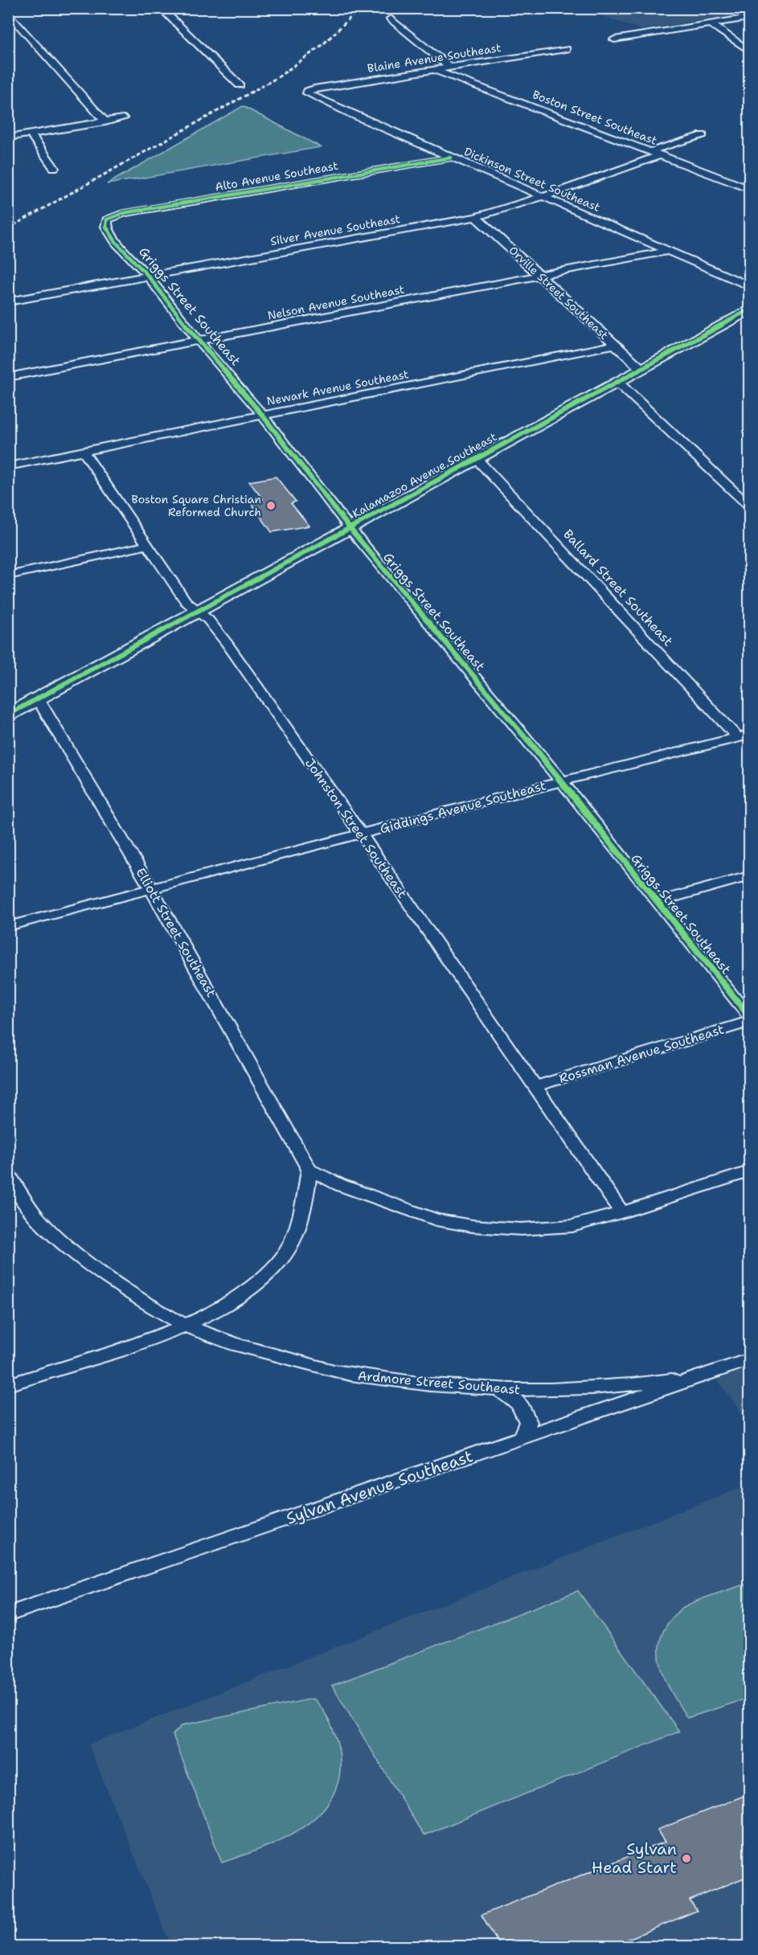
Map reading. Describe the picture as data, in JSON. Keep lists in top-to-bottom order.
{
  "streets": {
    "main road": ["Kalamazoo Avenue Southeast"],
    "street": [
      "Blaine Avenue Southeast",
      "Boston Street Southeast",
      "Alto Avenue Southeast",
      "Dickinson Street Southeast",
      "Silver Avenue Southeast",
      "Orville Street Southeast",
      "Nelson Avenue Southeast",
      "Griggs Street Southeast",
      "Newark Avenue Southeast",
      "Ballard Street Southeast",
      "Giddings Avenue Southeast",
      "Johnston Street Southeast",
      "Elliott Street Southeast",
      "Rossman Avenue Southeast",
      "Ardmore Street Southeast",
      "Sylvan Avenue Southeast"
    ]
  },
  "crossings": [
    ["Blaine Avenue Southeast", "Boston Street Southeast"],
    ["Blaine Avenue Southeast", "Dickinson Street Southeast"],
    ["Boston Street Southeast", "Silver Avenue Southeast"],
    ["Alto Avenue Southeast", "Dickinson Street Southeast"],
    ["Alto Avenue Southeast", "Griggs Street Southeast"],
    ["Dickinson Street Southeast", "Silver Avenue Southeast"],
    ["Dickinson Street Southeast", "Nelson Avenue Southeast"],
    ["Silver Avenue Southeast", "Orville Street Southeast"],
    ["Silver Avenue Southeast", "Griggs Street Southeast"],
    ["Orville Street Southeast", "Nelson Avenue Southeast"],
    ["Orville Street Southeast", "Newark Avenue Southeast"],
    ["Orville Street Southeast", "Kalamazoo Avenue Southeast"],
    ["Nelson Avenue Southeast", "Griggs Street Southeast"],
    ["Griggs Street Southeast", "Newark Avenue Southeast"],
    ["Griggs Street Southeast", "Kalamazoo Avenue Southeast"],
    ["Griggs Street Southeast", "Giddings Avenue Southeast"],
    ["Newark Avenue Southeast", "Johnston Street Southeast"],
    ["Kalamazoo Avenue Southeast", "Ballard Street Southeast"],
    ["Kalamazoo Avenue Southeast", "Johnston Street Southeast"],
    ["Kalamazoo Avenue Southeast", "Elliott Street Southeast"],
    ["Ballard Street Southeast", "Giddings Avenue Southeast"],
    ["Giddings Avenue Southeast", "Johnston Street Southeast"],
    ["Giddings Avenue Southeast", "Elliott Street Southeast"],
    ["Johnston Street Southeast", "Rossman Avenue Southeast"],
    ["Ardmore Street Southeast", "Sylvan Avenue Southeast"]
  ],
  "places": ["Boston Square Christian Reformed Church", "Sylvan Head Start"]
}
